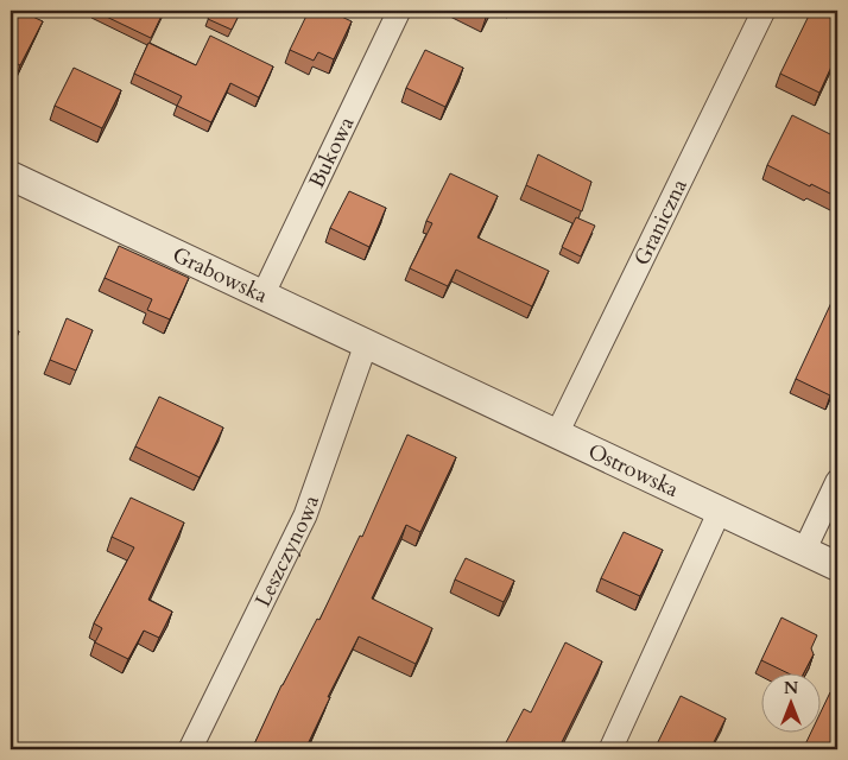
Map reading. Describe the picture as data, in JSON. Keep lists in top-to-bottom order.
{
  "streets": {
    "street": [
      "Bukowa",
      "Graniczna",
      "Grabowska",
      "Ostrowska",
      "Leszczynowa"
    ]
  },
  "crossings": [
    ["Bukowa", "Grabowska"],
    ["Graniczna", "Ostrowska"],
    ["Grabowska", "Ostrowska"],
    ["Grabowska", "Leszczynowa"]
  ],
  "north": "top"
}
